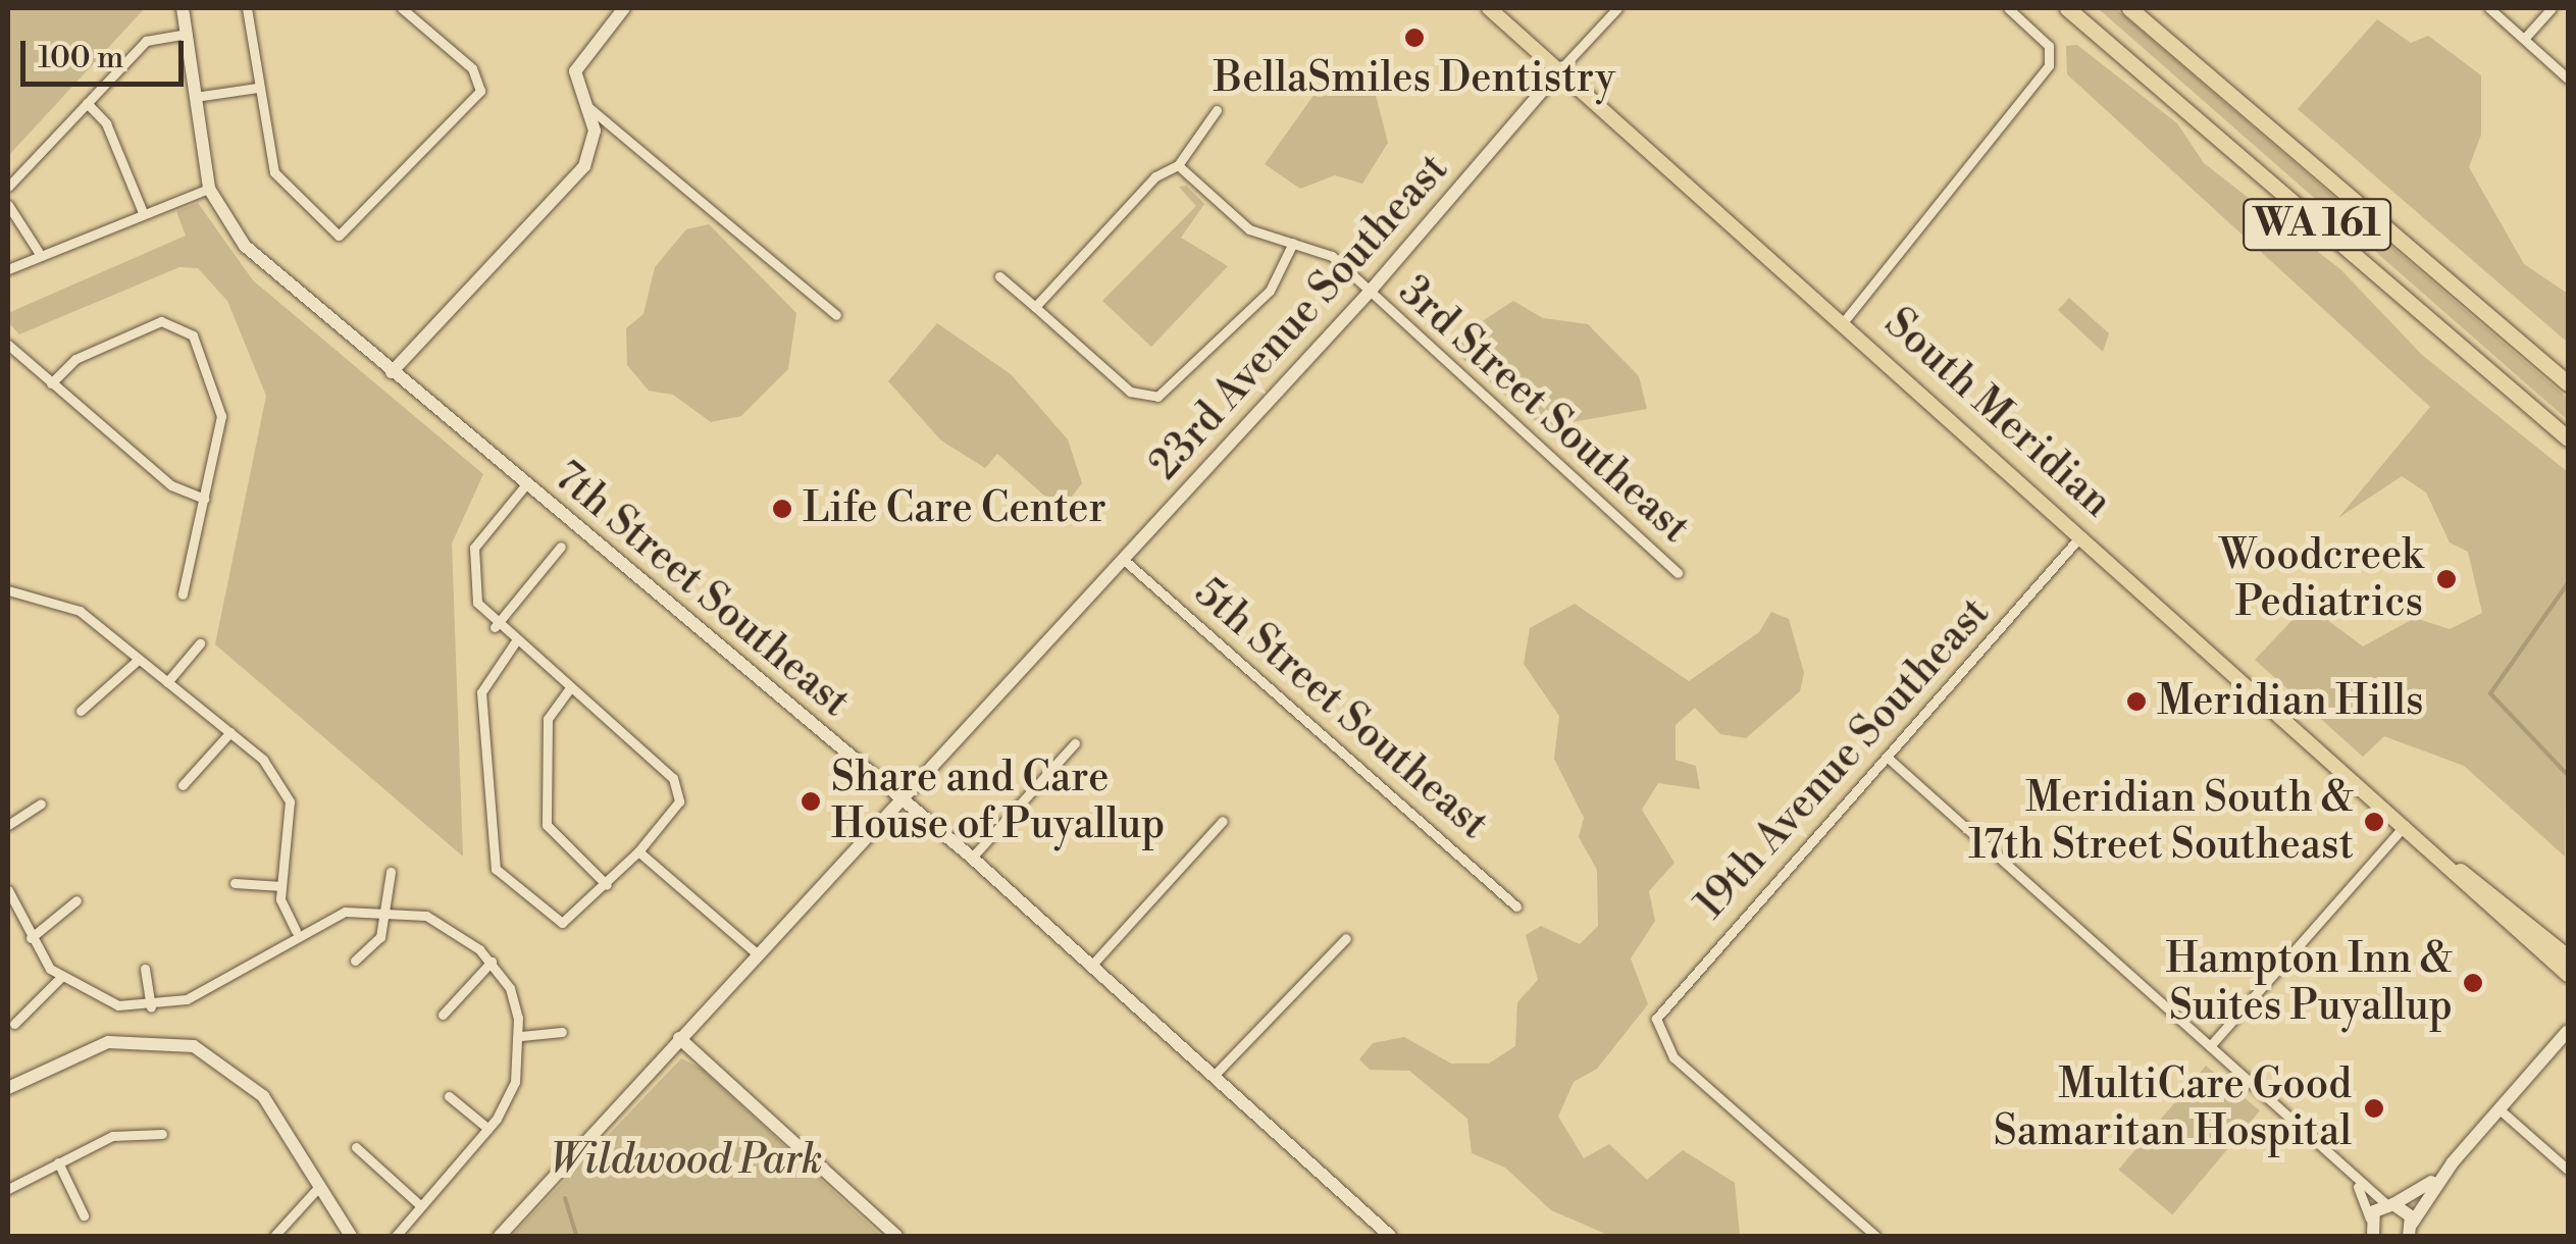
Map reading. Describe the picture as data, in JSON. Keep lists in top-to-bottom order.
{
  "streets": {
    "highway": ["WA 161"],
    "main road": ["South Meridian"],
    "street": [
      "23rd Avenue Southeast",
      "3rd Street Southeast",
      "7th Street Southeast",
      "5th Street Southeast",
      "19th Avenue Southeast"
    ]
  },
  "crossings": [
    ["23rd Avenue Southeast", "3rd Street Southeast"],
    ["23rd Avenue Southeast", "South Meridian"],
    ["23rd Avenue Southeast", "7th Street Southeast"],
    ["23rd Avenue Southeast", "5th Street Southeast"],
    ["South Meridian", "19th Avenue Southeast"]
  ],
  "parks": ["Wildwood Park"],
  "places": [
    "BellaSmiles Dentistry",
    "Life Care Center",
    "Woodcreek Pediatrics",
    "Meridian Hills",
    "Share and Care House of Puyallup",
    "Meridian South & 17th Street Southeast",
    "Hampton Inn & Suites Puyallup",
    "MultiCare Good Samaritan Hospital"
  ],
  "scale_bar": "100 m"
}
